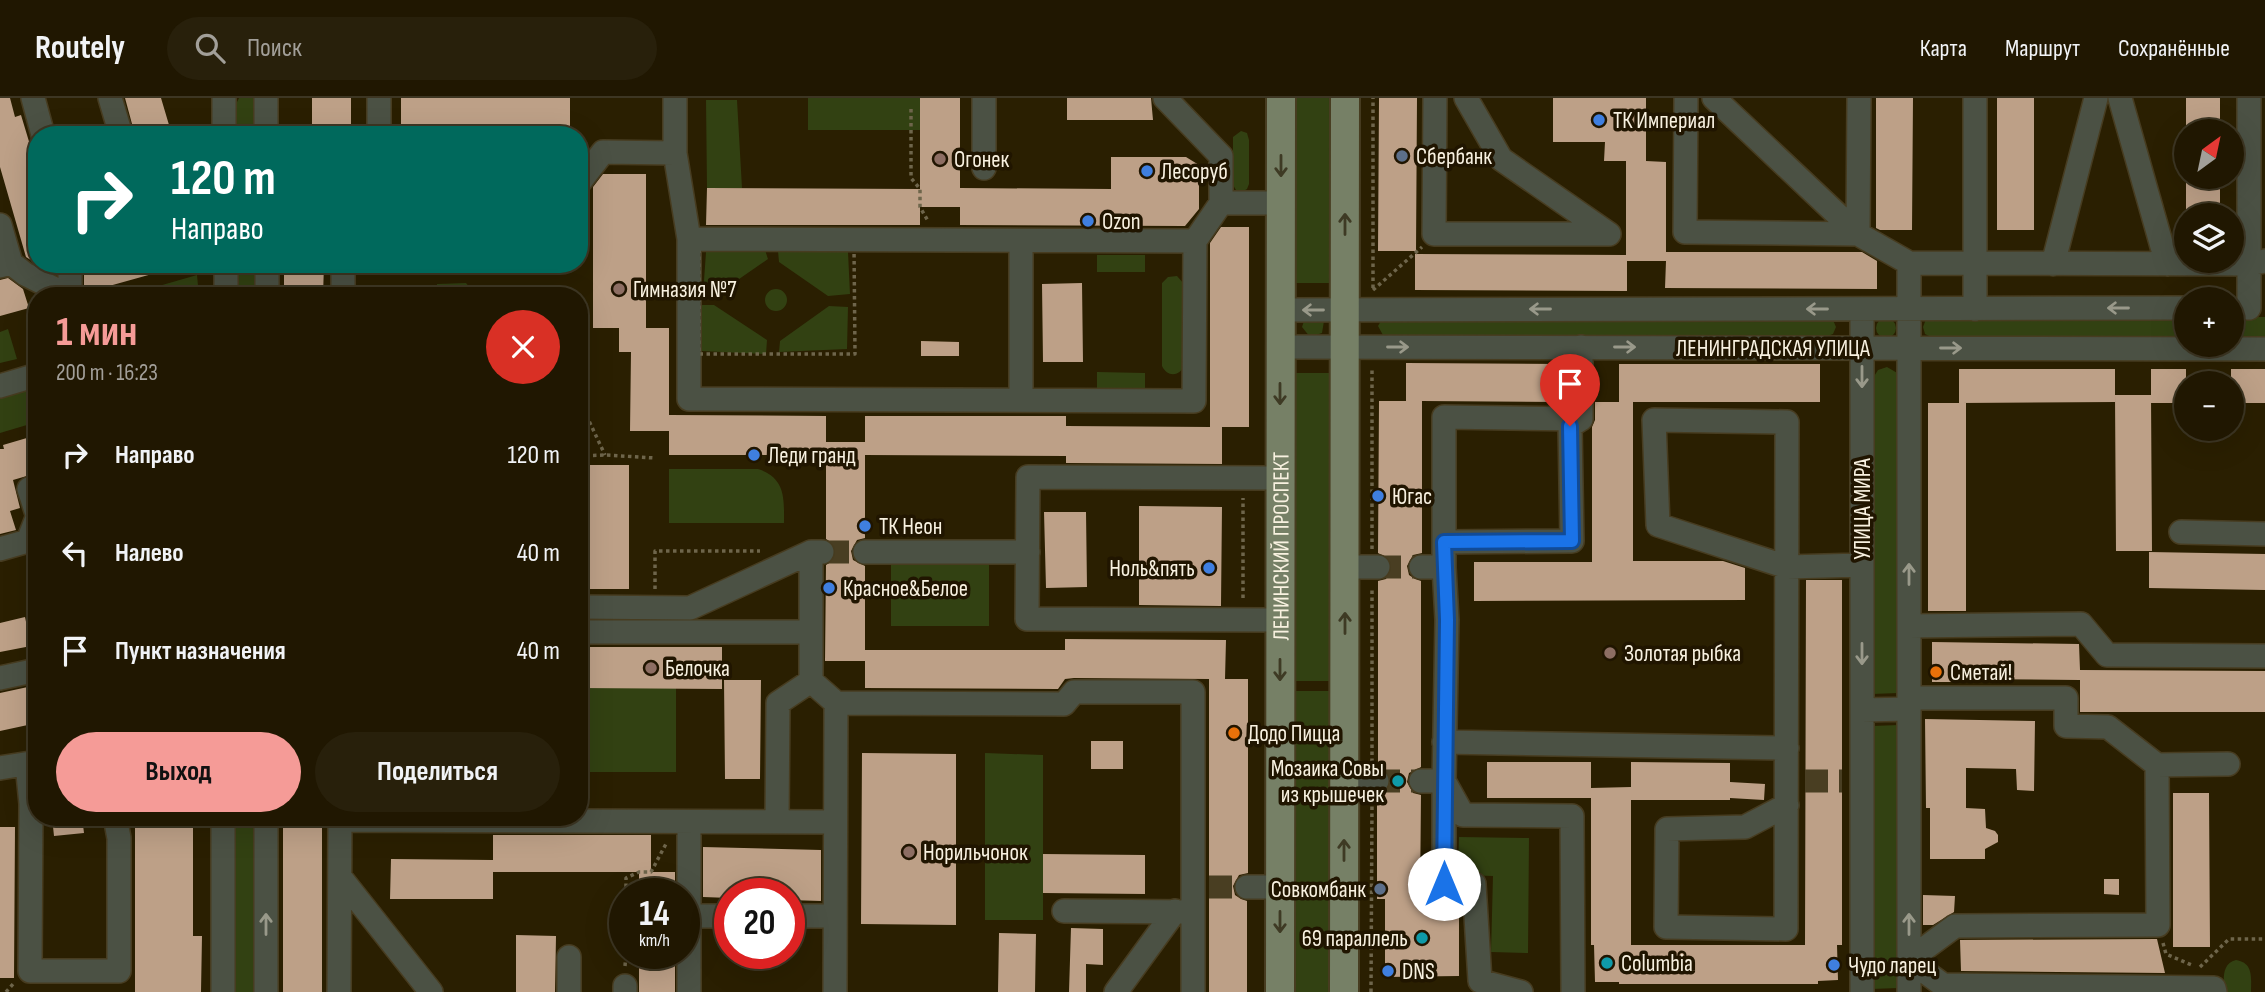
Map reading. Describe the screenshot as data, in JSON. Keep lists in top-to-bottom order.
{
  "streets": {
    "main road": ["ЛЕНИНСКИЙ ПРОСПЕКТ"],
    "street": ["ЛЕНИНГРАДСКАЯ УЛИЦА", "УЛИЦА МИРА"]
  },
  "crossings": [
    ["ЛЕНИНГРАДСКАЯ УЛИЦА", "УЛИЦА МИРА"],
    ["ЛЕНИНГРАДСКАЯ УЛИЦА", "ЛЕНИНСКИЙ ПРОСПЕКТ"]
  ],
  "places": [
    "ТК Империал",
    "Сбербанк",
    "Огонек",
    "Лесоруб",
    "Ozon",
    "Гимназия №7",
    "Леди гранд",
    "Югас",
    "ТК Неон",
    "Ноль&пять",
    "Красное&Белое",
    "Золотая рыбка",
    "Белочка",
    "Сметай!",
    "Додо Пицца",
    "Мозаика Совы из крышечек",
    "Норильчонок",
    "Совкомбанк",
    "69 параллель",
    "Columbia",
    "Чудо ларец",
    "DNS"
  ],
  "north": "top right",
  "page": {
    "header": "Routely",
    "search": "Поиск",
    "nav": ["Карта", "Маршрут", "Сохранённые"],
    "map_buttons": ["+", "−"],
    "turn": ["120 m", "Направо"],
    "heading": ["1 мин", "200 m · 16:23"],
    "list": [
      {
        "name": "Направо",
        "value": "120 m"
      },
      {
        "name": "Налево",
        "value": "40 m"
      },
      {
        "name": "Пункт назначения",
        "value": "40 m"
      }
    ],
    "buttons": ["Выход", "Поделиться"],
    "speed": "14 km/h",
    "limit": "20"
  }
}
